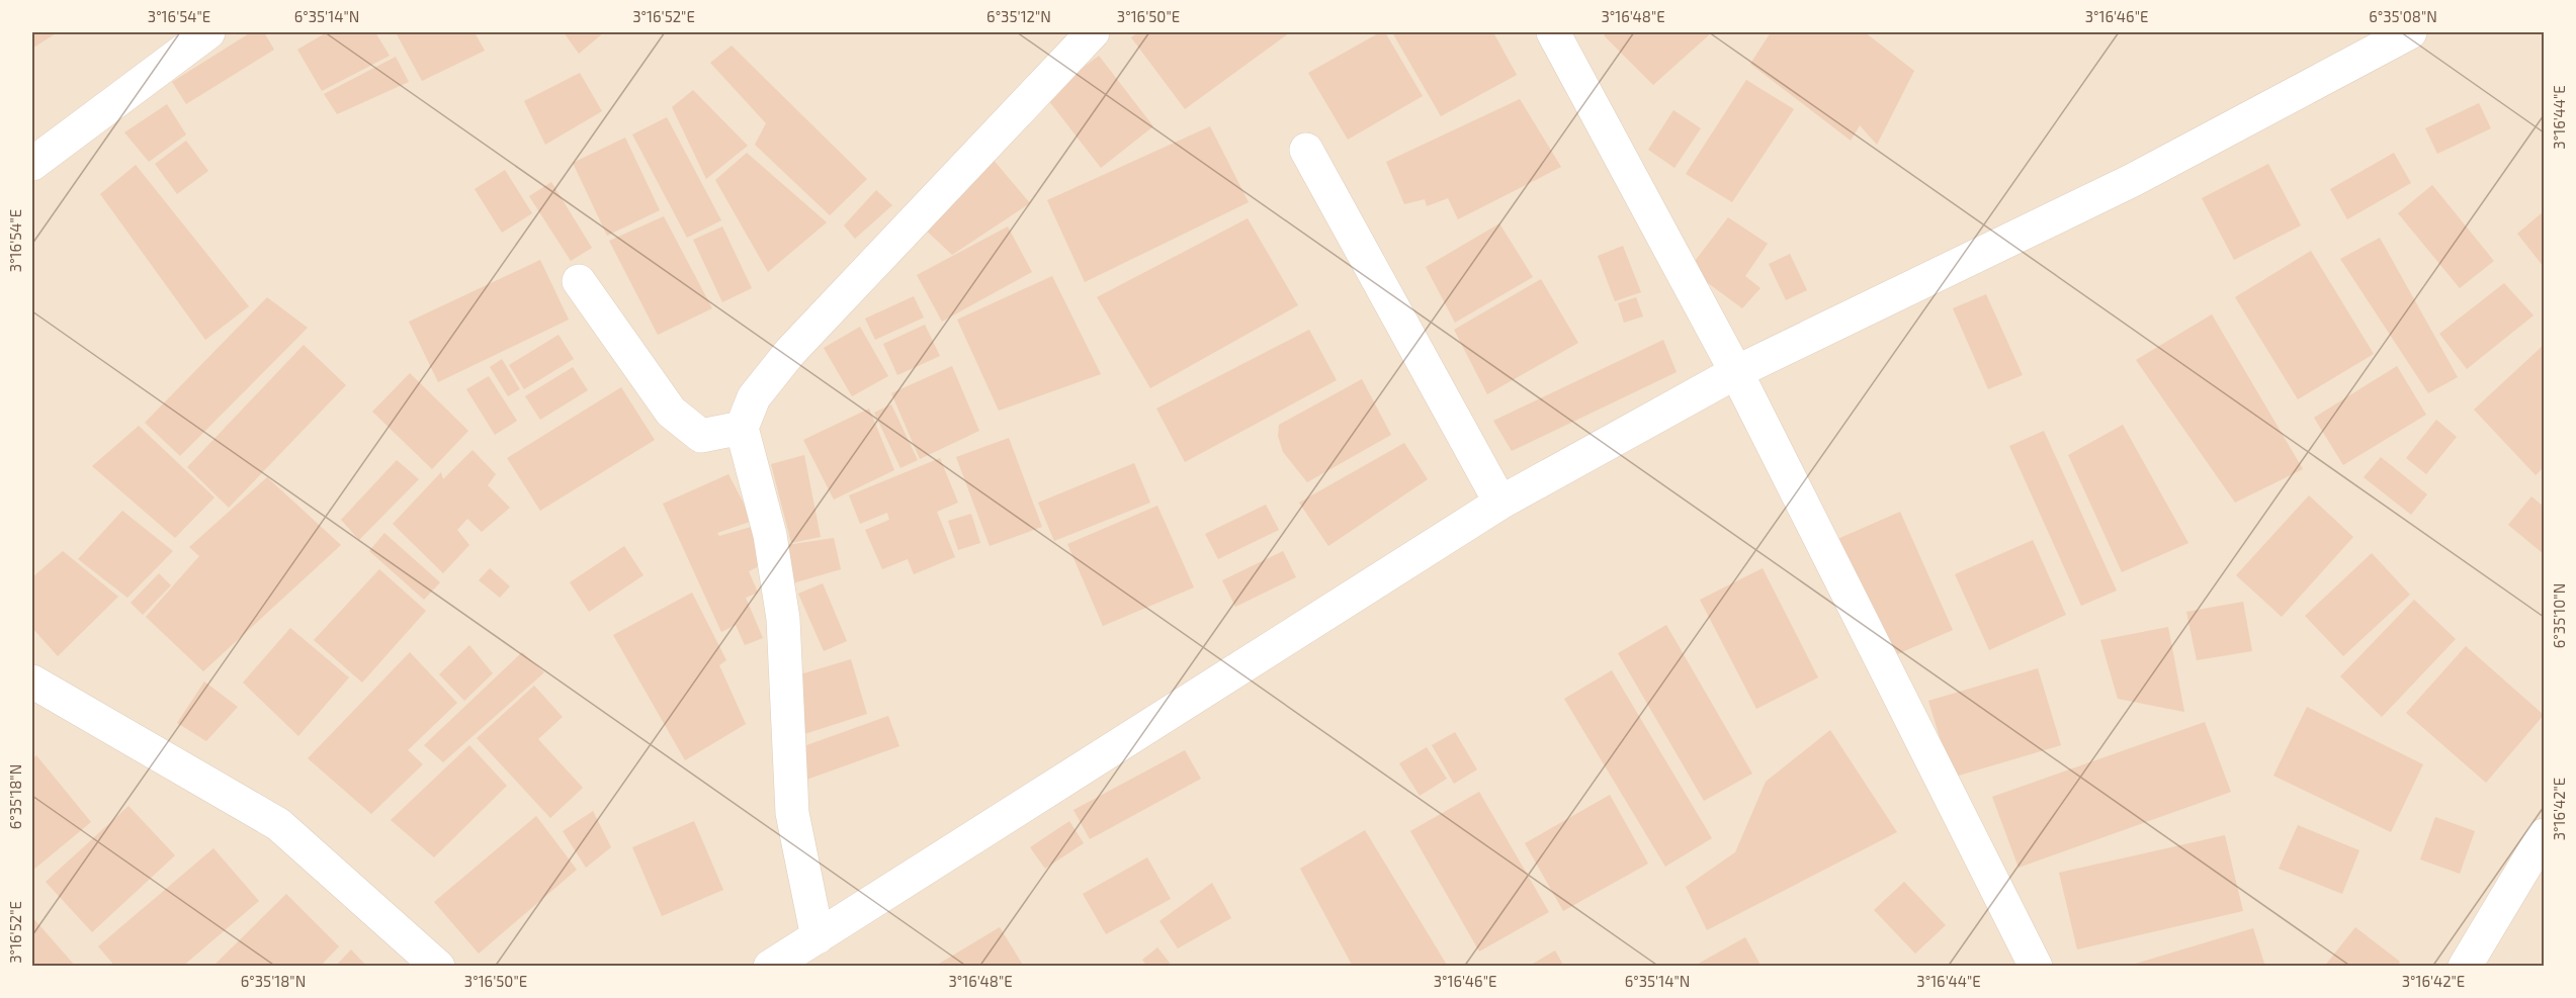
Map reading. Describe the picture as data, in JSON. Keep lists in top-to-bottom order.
{
  "coordinates": [
    "3°16'54\"E",
    "6°35'14\"N",
    "3°16'52\"E",
    "6°35'12\"N",
    "3°16'50\"E",
    "3°16'48\"E",
    "3°16'46\"E",
    "6°35'08\"N",
    "3°16'44\"E",
    "6°35'10\"N",
    "6°35'18\"N",
    "3°16'42\"E"
  ]
}
